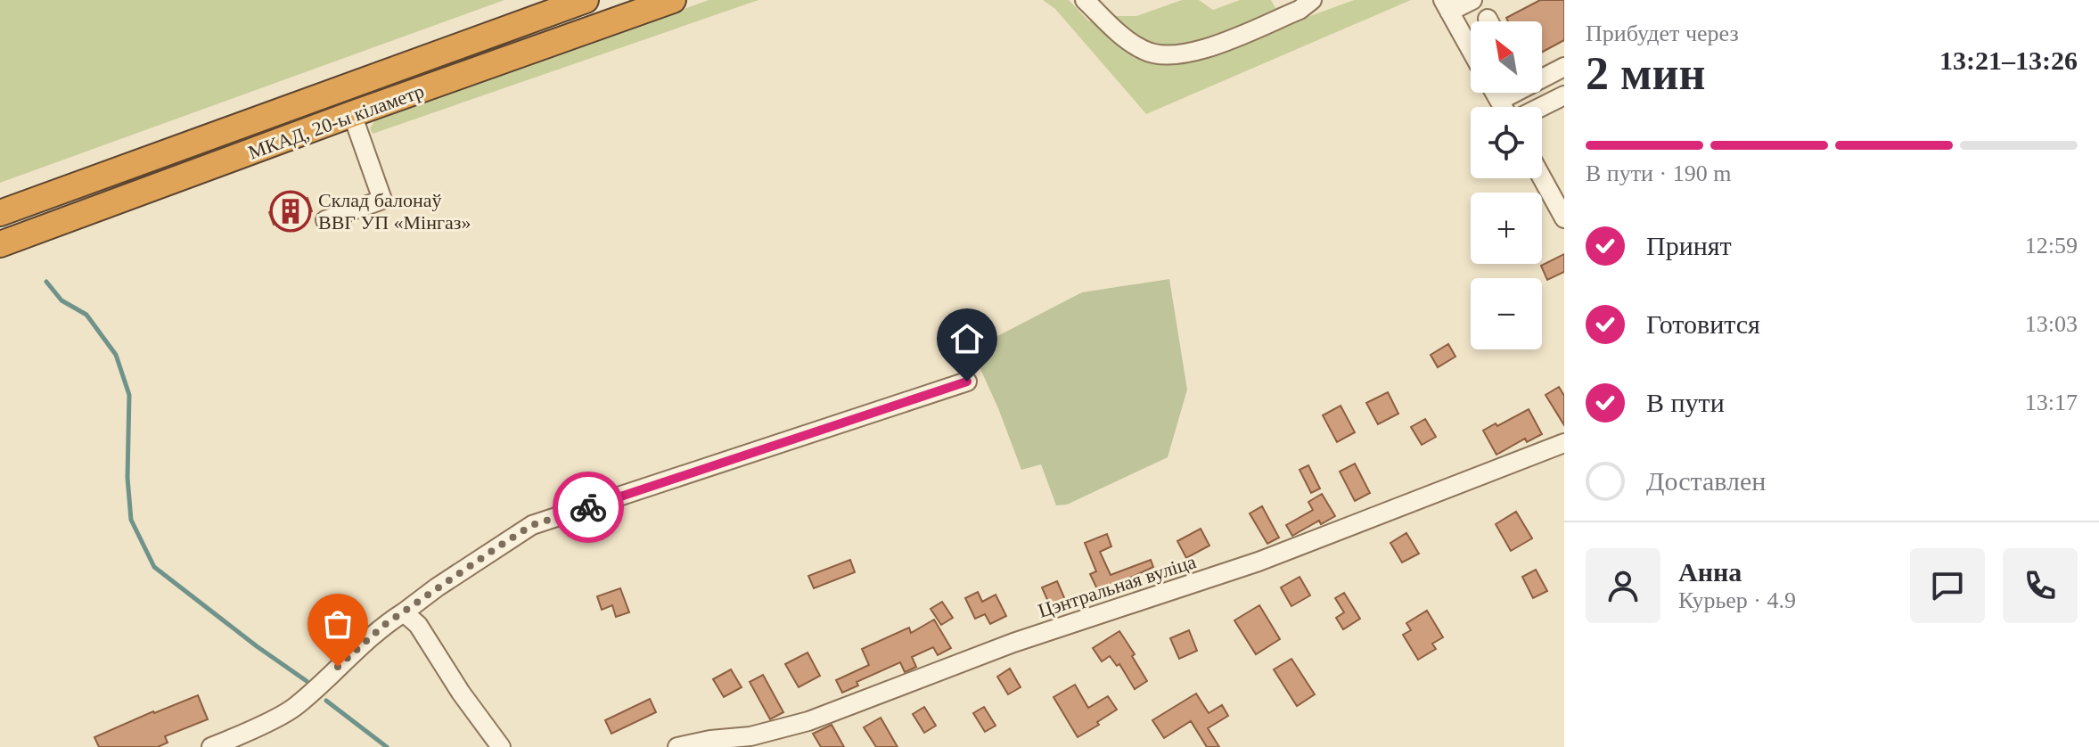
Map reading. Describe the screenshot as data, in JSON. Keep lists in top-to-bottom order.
{
  "streets": {
    "highway": ["МКАД, 20-ы кіламетр"],
    "street": ["Цэнтральная вуліца"]
  },
  "places": {
    "building": ["Склад балонаў ВВГ УП «Мінгаз»"]
  },
  "north": "top left",
  "page": {
    "heading": ["2 мин", "Прибудет через", "13:21–13:26"],
    "panel": ["Анна", "Курьер · 4.9"],
    "map_buttons": ["+", "−"],
    "bar": "В пути · 190 m",
    "list": [
      ["Принят", "12:59"],
      ["Готовится", "13:03"],
      ["В пути", "13:17"],
      "Доставлен"
    ]
  }
}
